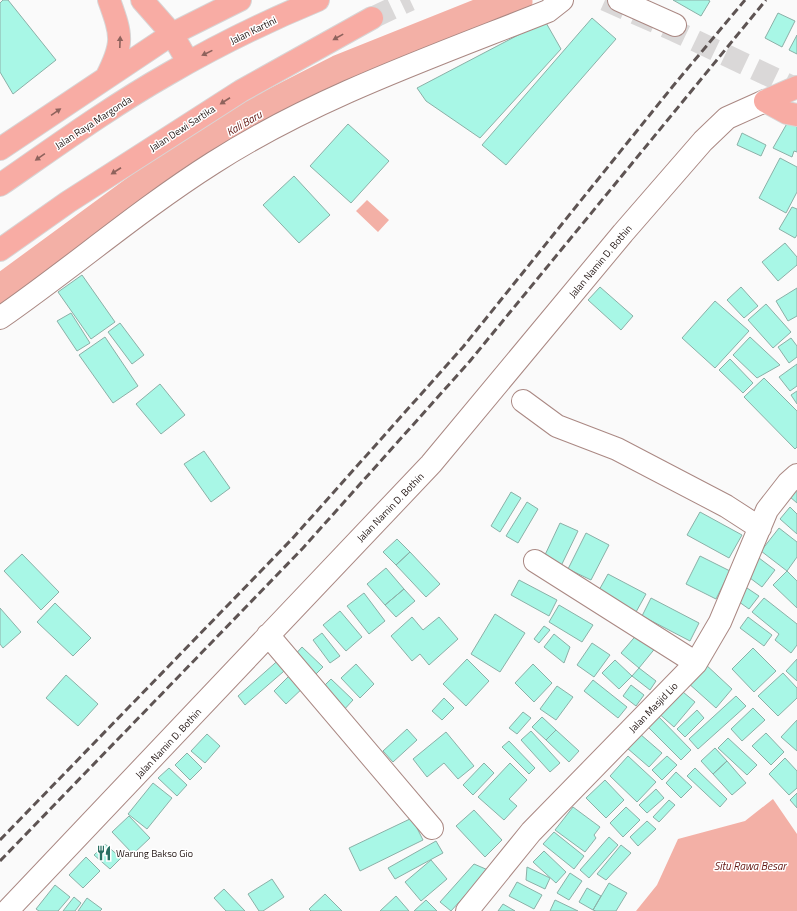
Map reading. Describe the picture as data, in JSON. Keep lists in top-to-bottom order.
{
  "streets": {
    "main road": ["Jalan Kartini", "Jalan Raya Margonda", "Jalan Dewi Sartika"],
    "street": ["Jalan Namin D. Bothin", "Jalan Masjid Lio"]
  },
  "crossings": [
    ["Jalan Kartini", "Jalan Raya Margonda"]
  ],
  "water": ["Kali Baru", "Situ Rawa Besar"],
  "places": {
    "restaurant": ["Warung Bakso Gio"]
  }
}
